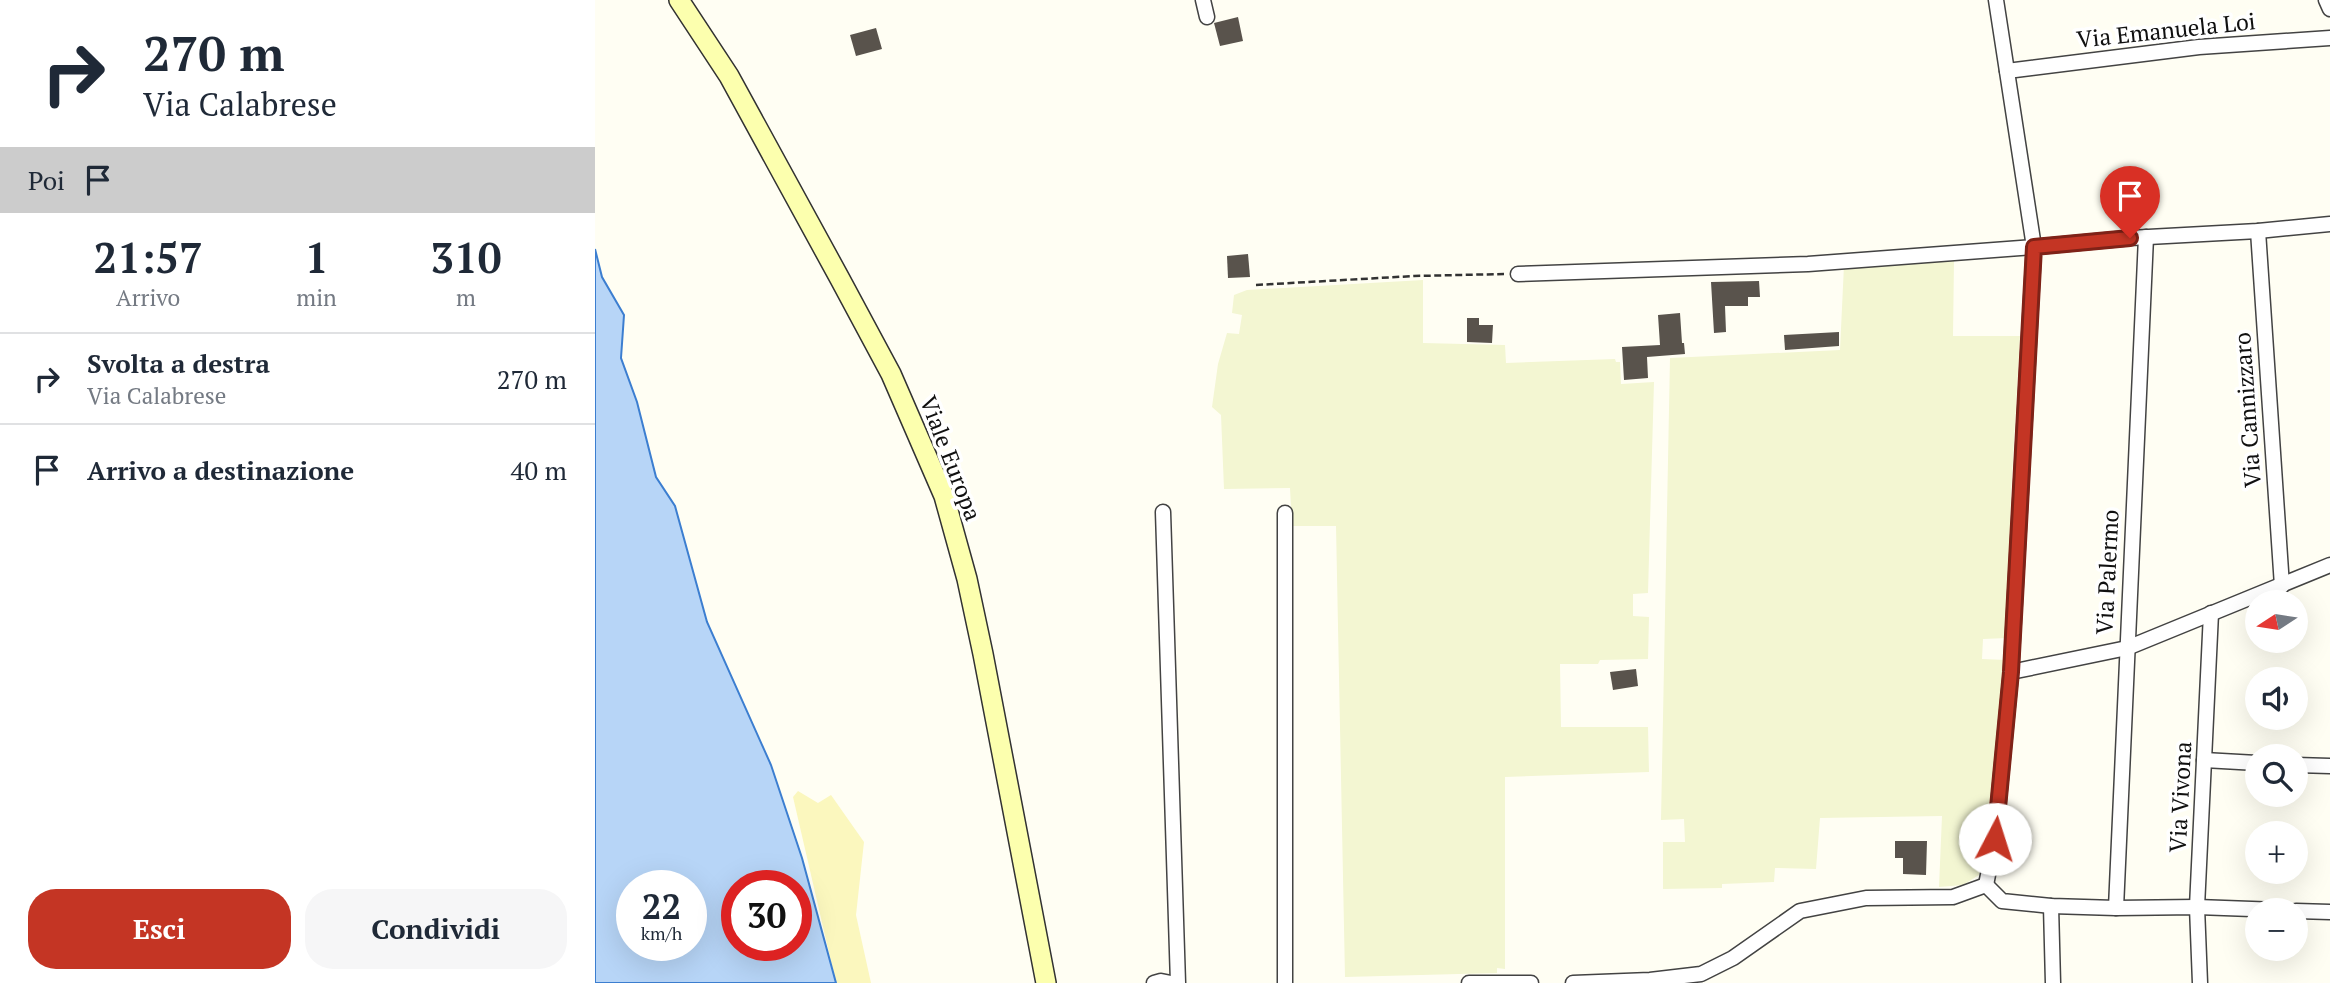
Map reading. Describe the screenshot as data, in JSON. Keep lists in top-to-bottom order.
{
  "streets": {
    "street": [
      "Via Emanuela Loi",
      "Via Cannizzaro",
      "Viale Europa",
      "Via Palermo",
      "Via Vivona"
    ]
  },
  "north": "left",
  "page": {
    "turn": ["270 m", "Via Calabrese"],
    "then": "Poi",
    "eta": [
      "21:57",
      "Arrivo",
      "1",
      "min",
      "310",
      "m"
    ],
    "list": [
      {
        "name": "Svolta a destra",
        "note": "Via Calabrese",
        "value": "270 m"
      },
      {
        "name": "Arrivo a destinazione",
        "value": "40 m"
      }
    ],
    "map_buttons": ["+", "−"],
    "speed": "22 km/h",
    "limit": "30",
    "buttons": ["Esci", "Condividi"]
  }
}
